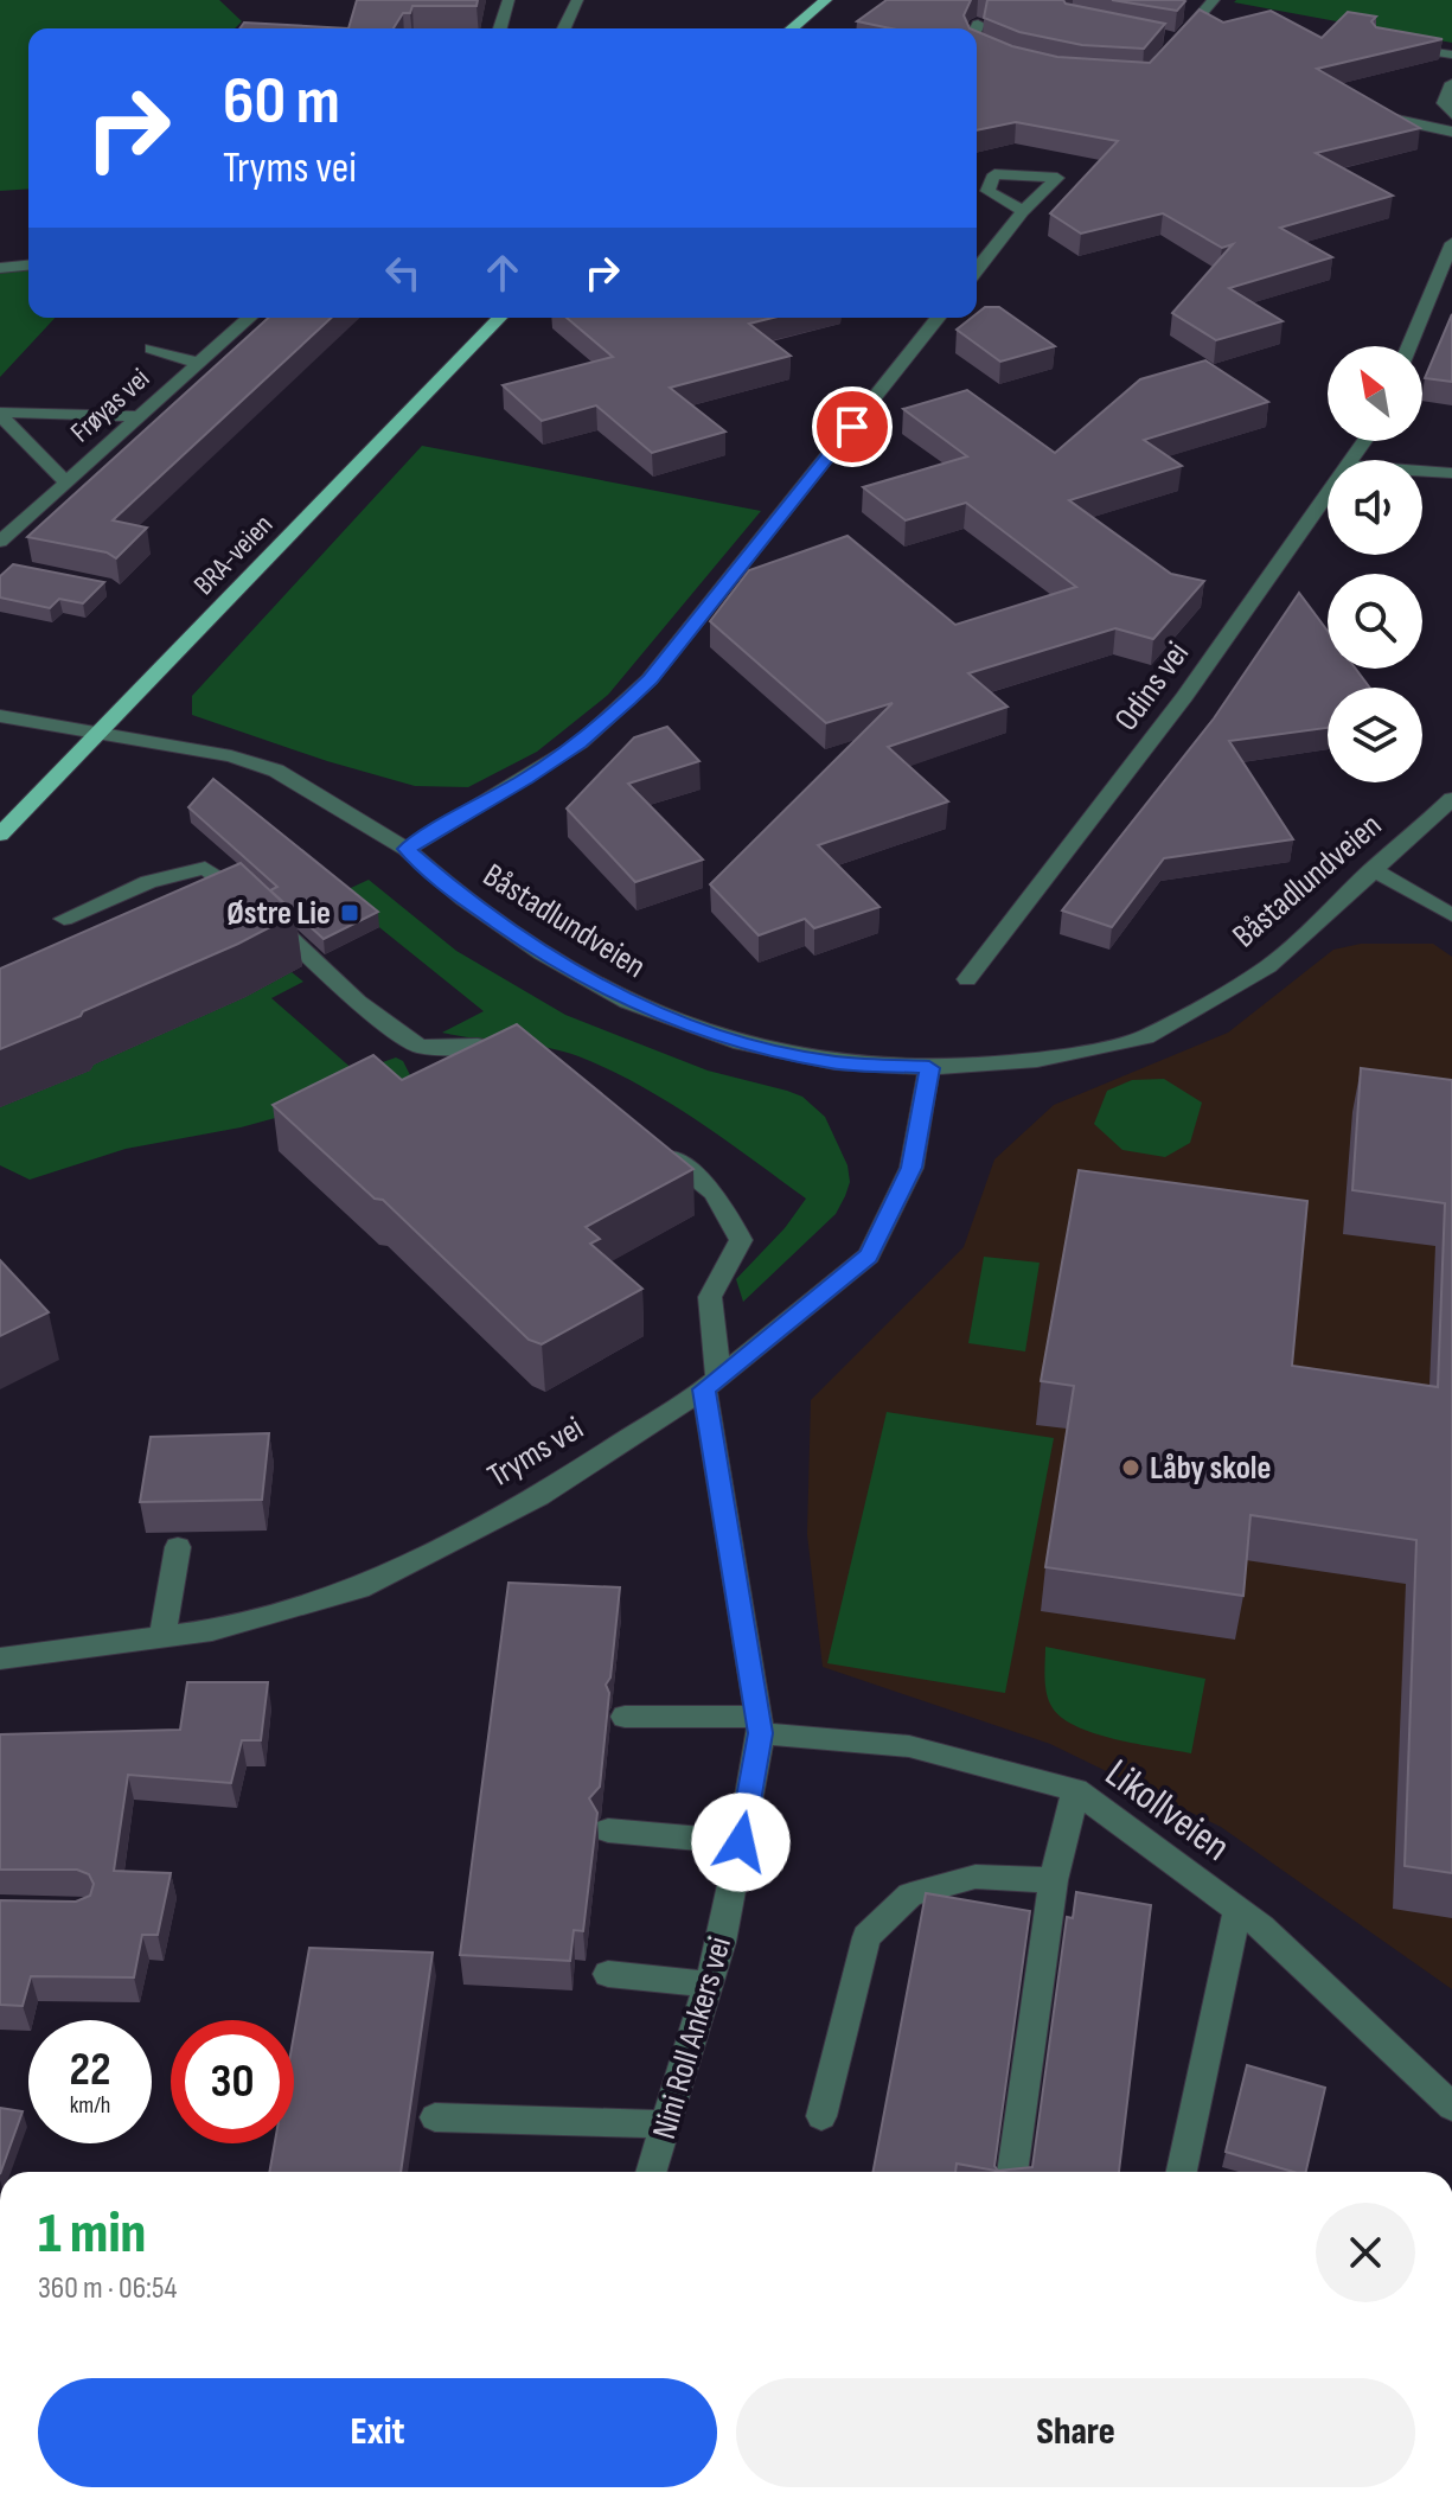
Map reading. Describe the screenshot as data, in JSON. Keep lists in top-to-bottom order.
{
  "streets": {
    "main road": ["BRA-veien"],
    "street": [
      "Frøyas vei",
      "Odins vei",
      "Båstadlundveien",
      "Tryms vei",
      "Likollveien",
      "Nini Roll Ankers vei"
    ]
  },
  "crossings": [
    ["BRA-veien", "Båstadlundveien"],
    ["Båstadlundveien", "Tryms vei"],
    ["Tryms vei", "Nini Roll Ankers vei"],
    ["Likollveien", "Nini Roll Ankers vei"]
  ],
  "places": {
    "transit": ["Østre Lie"],
    "other": ["Låby skole"]
  },
  "north": "top left",
  "page": {
    "turn": ["60 m", "Tryms vei"],
    "speed": "22 km/h",
    "limit": "30",
    "heading": ["1 min", "360 m · 06:54"],
    "buttons": ["Exit", "Share"]
  }
}
